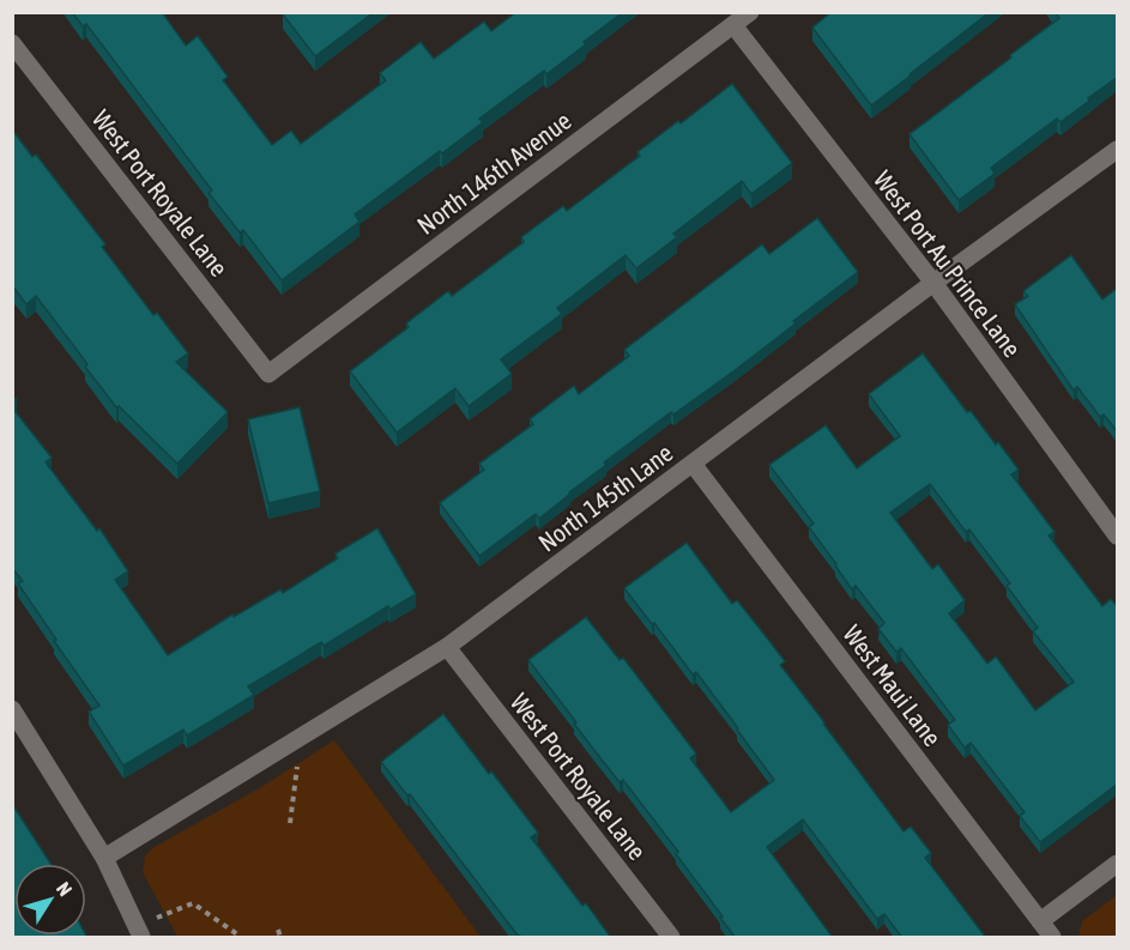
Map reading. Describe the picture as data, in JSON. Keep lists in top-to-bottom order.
{
  "streets": {
    "street": [
      "North 146th Avenue",
      "West Port Royale Lane",
      "West Port Au Prince Lane",
      "North 145th Lane",
      "West Maui Lane"
    ]
  },
  "crossings": [
    ["North 146th Avenue", "West Port Royale Lane"],
    ["North 146th Avenue", "West Port Au Prince Lane"],
    ["West Port Royale Lane", "North 145th Lane"],
    ["West Port Au Prince Lane", "North 145th Lane"],
    ["North 145th Lane", "West Maui Lane"]
  ],
  "north": "top right"
}
